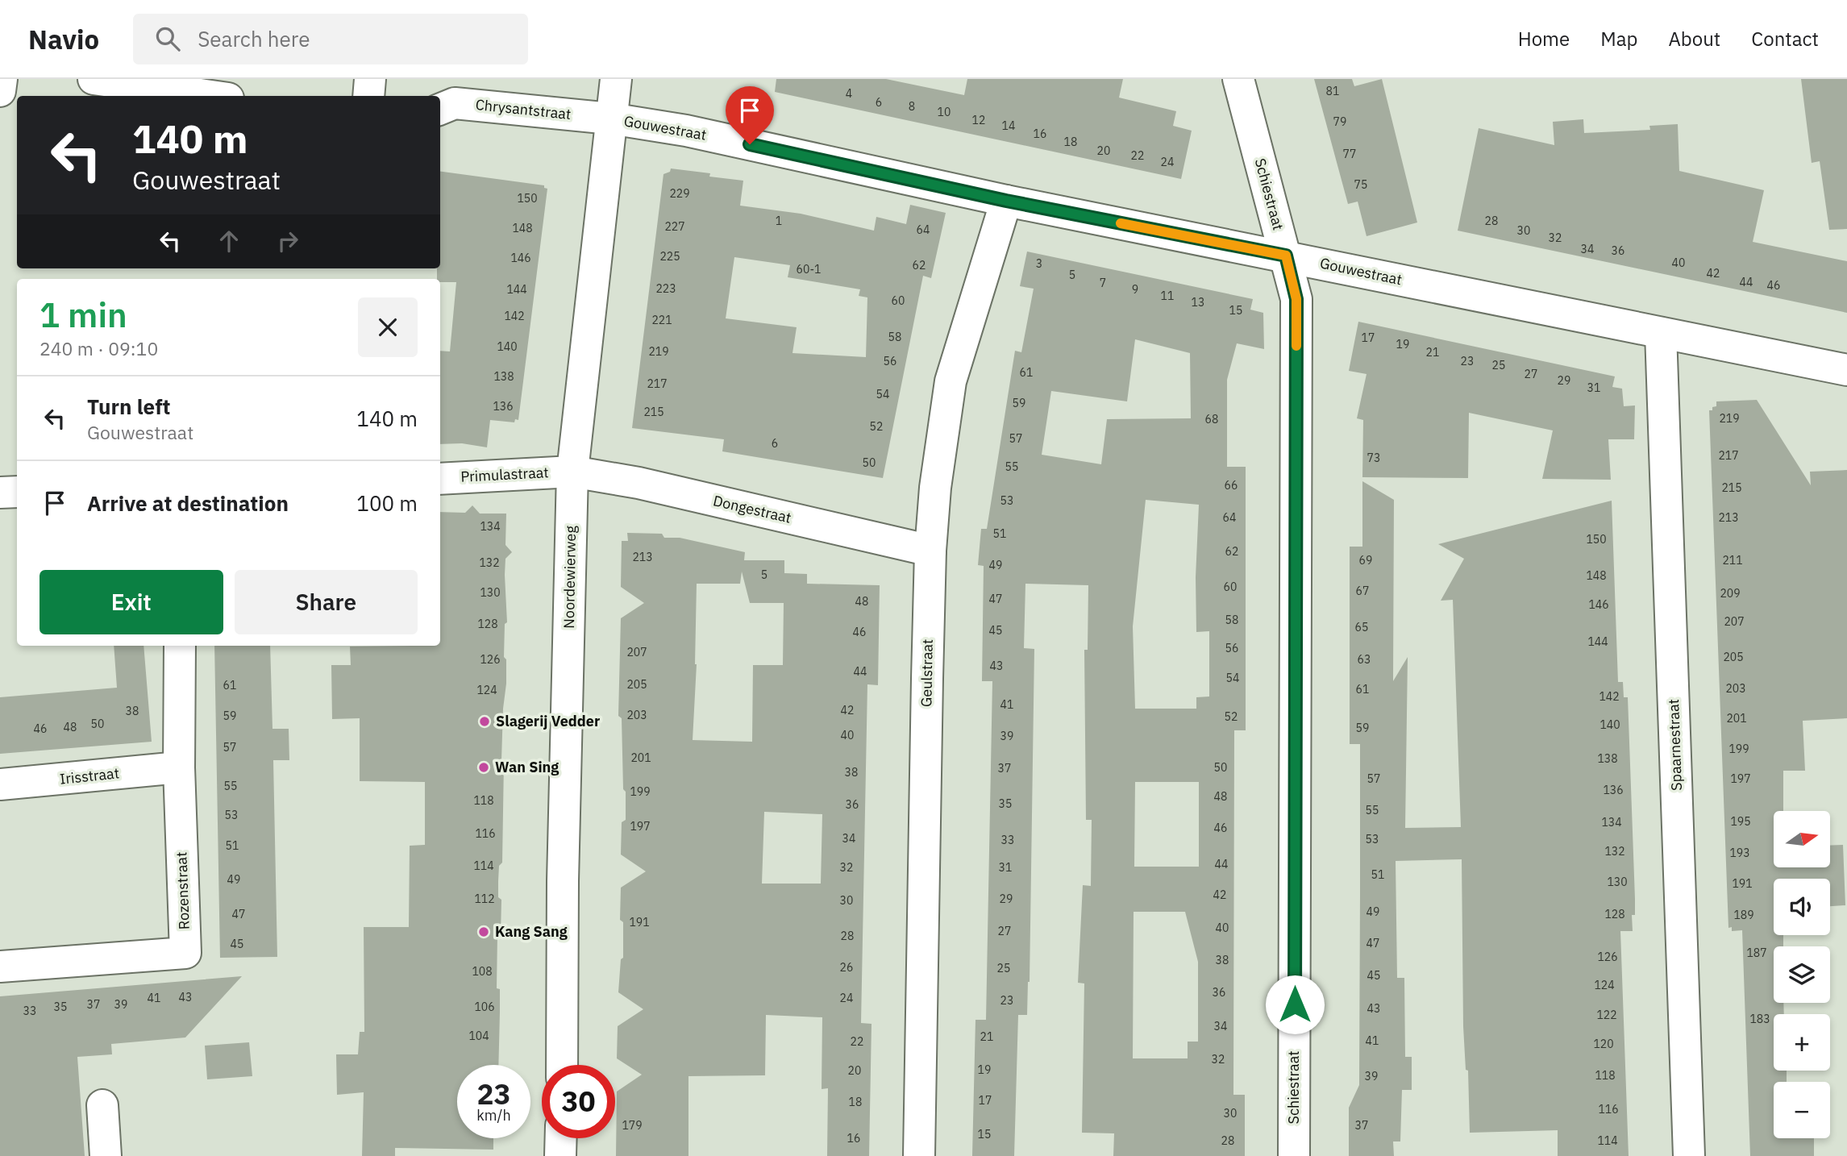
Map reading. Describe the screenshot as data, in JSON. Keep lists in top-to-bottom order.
{
  "streets": {
    "street": [
      "Chrysantstraat",
      "Gouwestraat",
      "Schiestraat",
      "Primulastraat",
      "Dongestraat",
      "Noordewierweg",
      "Geulstraat",
      "Spaarnestraat",
      "Irisstraat",
      "Rozenstraat"
    ]
  },
  "crossings": [
    ["Chrysantstraat", "Gouwestraat"],
    ["Chrysantstraat", "Noordewierweg"],
    ["Gouwestraat", "Schiestraat"],
    ["Gouwestraat", "Noordewierweg"],
    ["Gouwestraat", "Geulstraat"],
    ["Gouwestraat", "Spaarnestraat"],
    ["Primulastraat", "Dongestraat"],
    ["Primulastraat", "Noordewierweg"],
    ["Dongestraat", "Noordewierweg"],
    ["Dongestraat", "Geulstraat"],
    ["Irisstraat", "Rozenstraat"]
  ],
  "places": ["Slagerij Vedder", "Wan Sing", "Kang Sang"],
  "house_numbers": [
    "81",
    "4",
    "6",
    "8",
    "10",
    "12",
    "79",
    "14",
    "16",
    "18",
    "20",
    "77",
    "22",
    "24",
    "75",
    "229",
    "150",
    "1",
    "28",
    "227",
    "148",
    "64",
    "30",
    "32",
    "34",
    "36",
    "225",
    "146",
    "40",
    "3",
    "62",
    "60-1",
    "42",
    "5",
    "44",
    "7",
    "46",
    "223",
    "144",
    "9",
    "11",
    "60",
    "13",
    "15",
    "142",
    "221",
    "58",
    "17",
    "19",
    "140",
    "219",
    "21",
    "56",
    "23",
    "25",
    "61",
    "27",
    "138",
    "29",
    "217",
    "31",
    "54",
    "59",
    "136",
    "215",
    "219",
    "68",
    "52",
    "57",
    "6",
    "217",
    "73",
    "50",
    "55",
    "66",
    "215",
    "53",
    "64",
    "213",
    "134",
    "51",
    "150",
    "62",
    "213",
    "69",
    "211",
    "132",
    "49",
    "5",
    "148",
    "60",
    "67",
    "130",
    "209",
    "47",
    "48",
    "146",
    "58",
    "207",
    "128",
    "65",
    "45",
    "46",
    "144",
    "56",
    "207",
    "205",
    "126",
    "63",
    "43",
    "44",
    "54",
    "205",
    "61",
    "203",
    "61",
    "124",
    "142",
    "41",
    "42",
    "38",
    "203",
    "59",
    "52",
    "201",
    "50",
    "140",
    "48",
    "59",
    "46",
    "40",
    "39",
    "57",
    "199",
    "201",
    "138",
    "50",
    "37",
    "38",
    "57",
    "197",
    "55",
    "136",
    "199",
    "48",
    "118",
    "35",
    "36",
    "55",
    "53",
    "195",
    "134",
    "197",
    "46",
    "116",
    "34",
    "53",
    "33",
    "51",
    "132",
    "193",
    "44",
    "114",
    "32",
    "31",
    "51",
    "49",
    "130",
    "191",
    "42",
    "112",
    "29",
    "30",
    "49",
    "47",
    "128",
    "189",
    "191",
    "40",
    "27",
    "28",
    "47",
    "45",
    "187",
    "126",
    "38",
    "26",
    "25",
    "108",
    "45",
    "124",
    "36",
    "43",
    "41",
    "24",
    "23",
    "37",
    "39",
    "35",
    "106",
    "43",
    "33",
    "122",
    "183",
    "34",
    "104",
    "21",
    "41",
    "22",
    "120",
    "32",
    "19",
    "20",
    "118",
    "39",
    "17",
    "18",
    "116",
    "30",
    "179",
    "37",
    "15",
    "16",
    "28",
    "114"
  ],
  "north": "right",
  "page": {
    "header": "Navio",
    "search": "Search here",
    "nav": [
      "Home",
      "Map",
      "About",
      "Contact"
    ],
    "turn": ["140 m", "Gouwestraat"],
    "heading": ["1 min", "240 m · 09:10"],
    "list": [
      {
        "name": "Turn left",
        "note": "Gouwestraat",
        "value": "140 m"
      },
      {
        "name": "Arrive at destination",
        "value": "100 m"
      }
    ],
    "buttons": ["Exit", "Share"],
    "map_buttons": ["+", "−"],
    "speed": "23 km/h",
    "limit": "30"
  }
}
